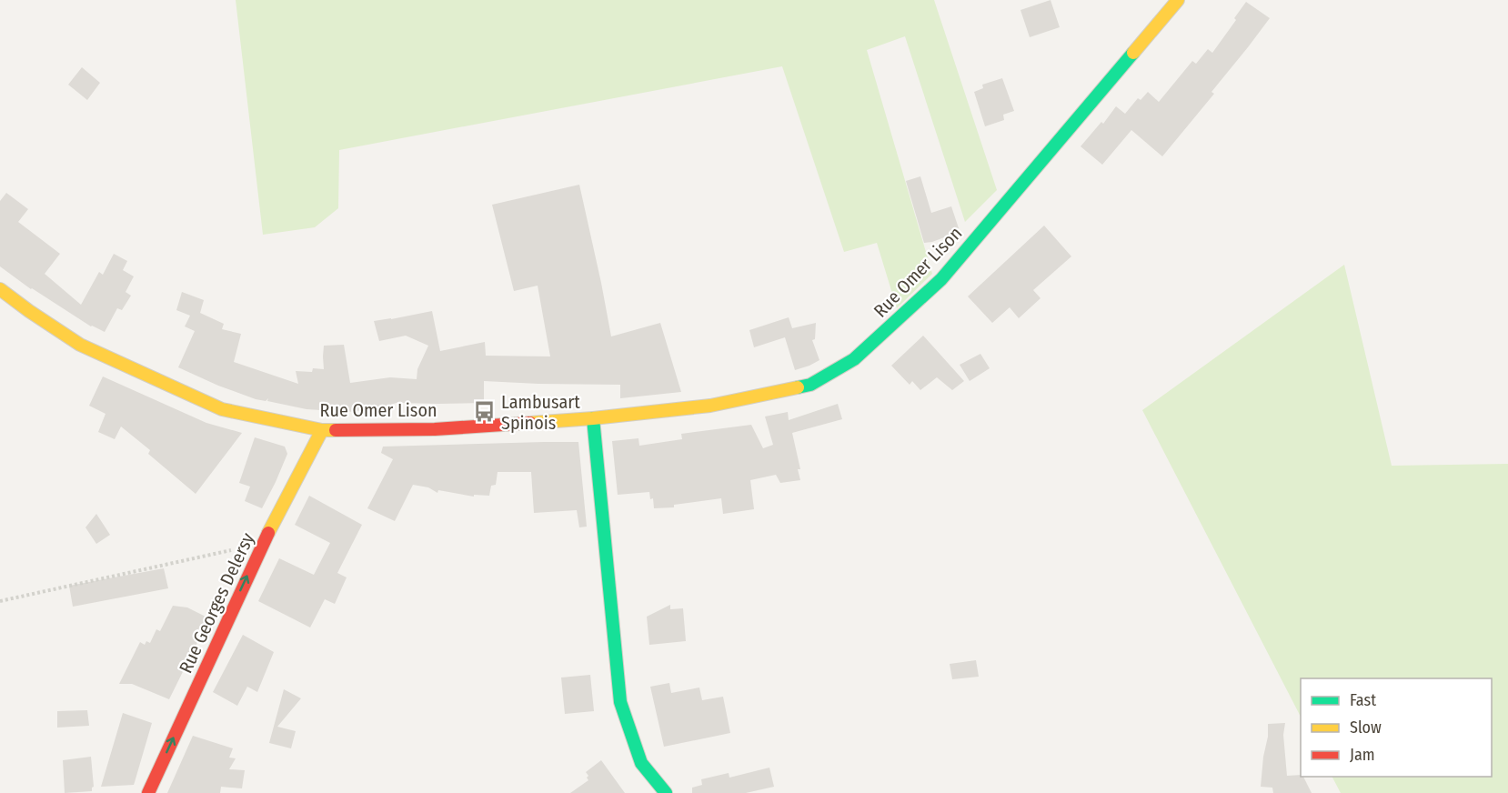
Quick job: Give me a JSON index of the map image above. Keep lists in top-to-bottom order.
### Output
{
  "streets": {
    "street": ["Rue Omer Lison", "Rue Georges Delersy"]
  },
  "crossings": [
    ["Rue Omer Lison", "Rue Georges Delersy"]
  ],
  "one_way": ["Rue Georges Delersy"],
  "places": {
    "bus stop": ["Lambusart Spinois"]
  },
  "legend": ["Fast", "Slow", "Jam"]
}
